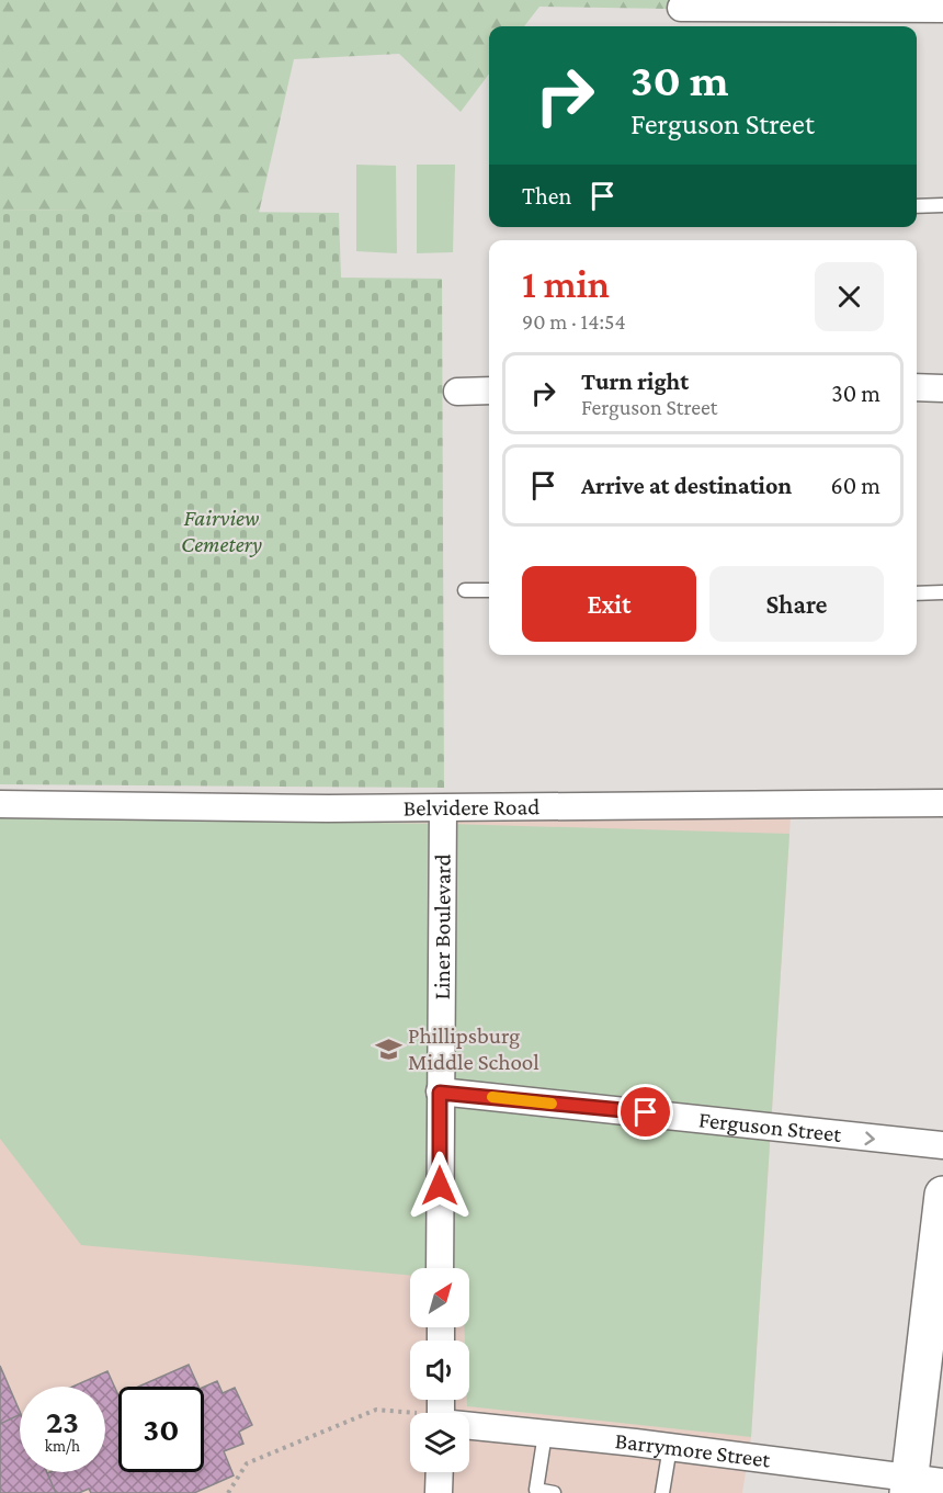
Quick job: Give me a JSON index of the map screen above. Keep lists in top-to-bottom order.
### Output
{
  "streets": {
    "street": [
      "Belvidere Road",
      "Liner Boulevard",
      "Ferguson Street",
      "Barrymore Street"
    ]
  },
  "crossings": [
    ["Belvidere Road", "Liner Boulevard"],
    ["Liner Boulevard", "Ferguson Street"]
  ],
  "one_way": ["Ferguson Street"],
  "parks": ["Fairview Cemetery"],
  "places": {
    "school or university": ["Phillipsburg Middle School"]
  },
  "north": "top right",
  "page": {
    "turn": ["30 m", "Ferguson Street"],
    "then": "Then",
    "heading": ["1 min", "90 m · 14:54"],
    "list": [
      {
        "name": "Turn right",
        "note": "Ferguson Street",
        "value": "30 m"
      },
      {
        "name": "Arrive at destination",
        "value": "60 m"
      }
    ],
    "buttons": ["Exit", "Share"],
    "speed": "23 km/h",
    "limit": "30"
  }
}
